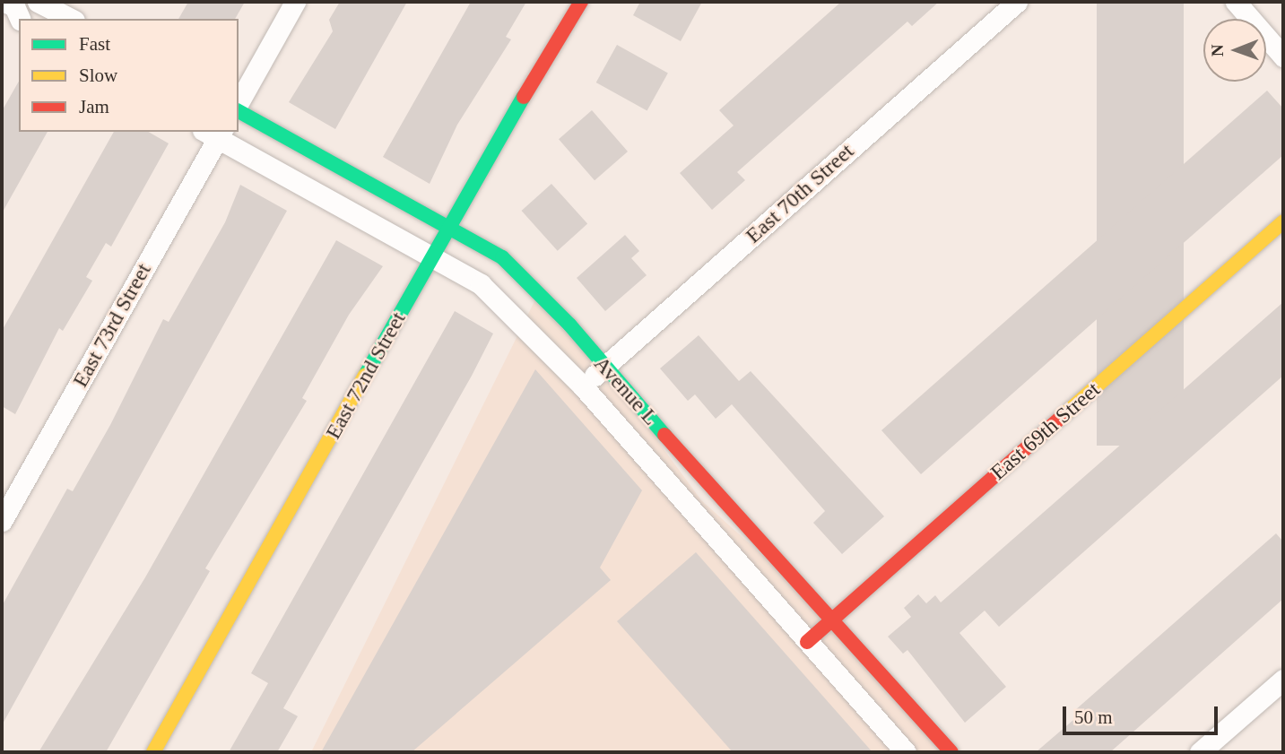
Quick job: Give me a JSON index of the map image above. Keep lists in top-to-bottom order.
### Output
{
  "streets": {
    "street": [
      "East 70th Street",
      "East 73rd Street",
      "East 72nd Street",
      "Avenue L",
      "East 69th Street"
    ]
  },
  "crossings": [
    ["East 70th Street", "Avenue L"],
    ["East 73rd Street", "Avenue L"],
    ["East 72nd Street", "Avenue L"],
    ["Avenue L", "East 69th Street"]
  ],
  "legend": ["Fast", "Slow", "Jam"],
  "scale_bar": "50 m",
  "north": "left"
}
